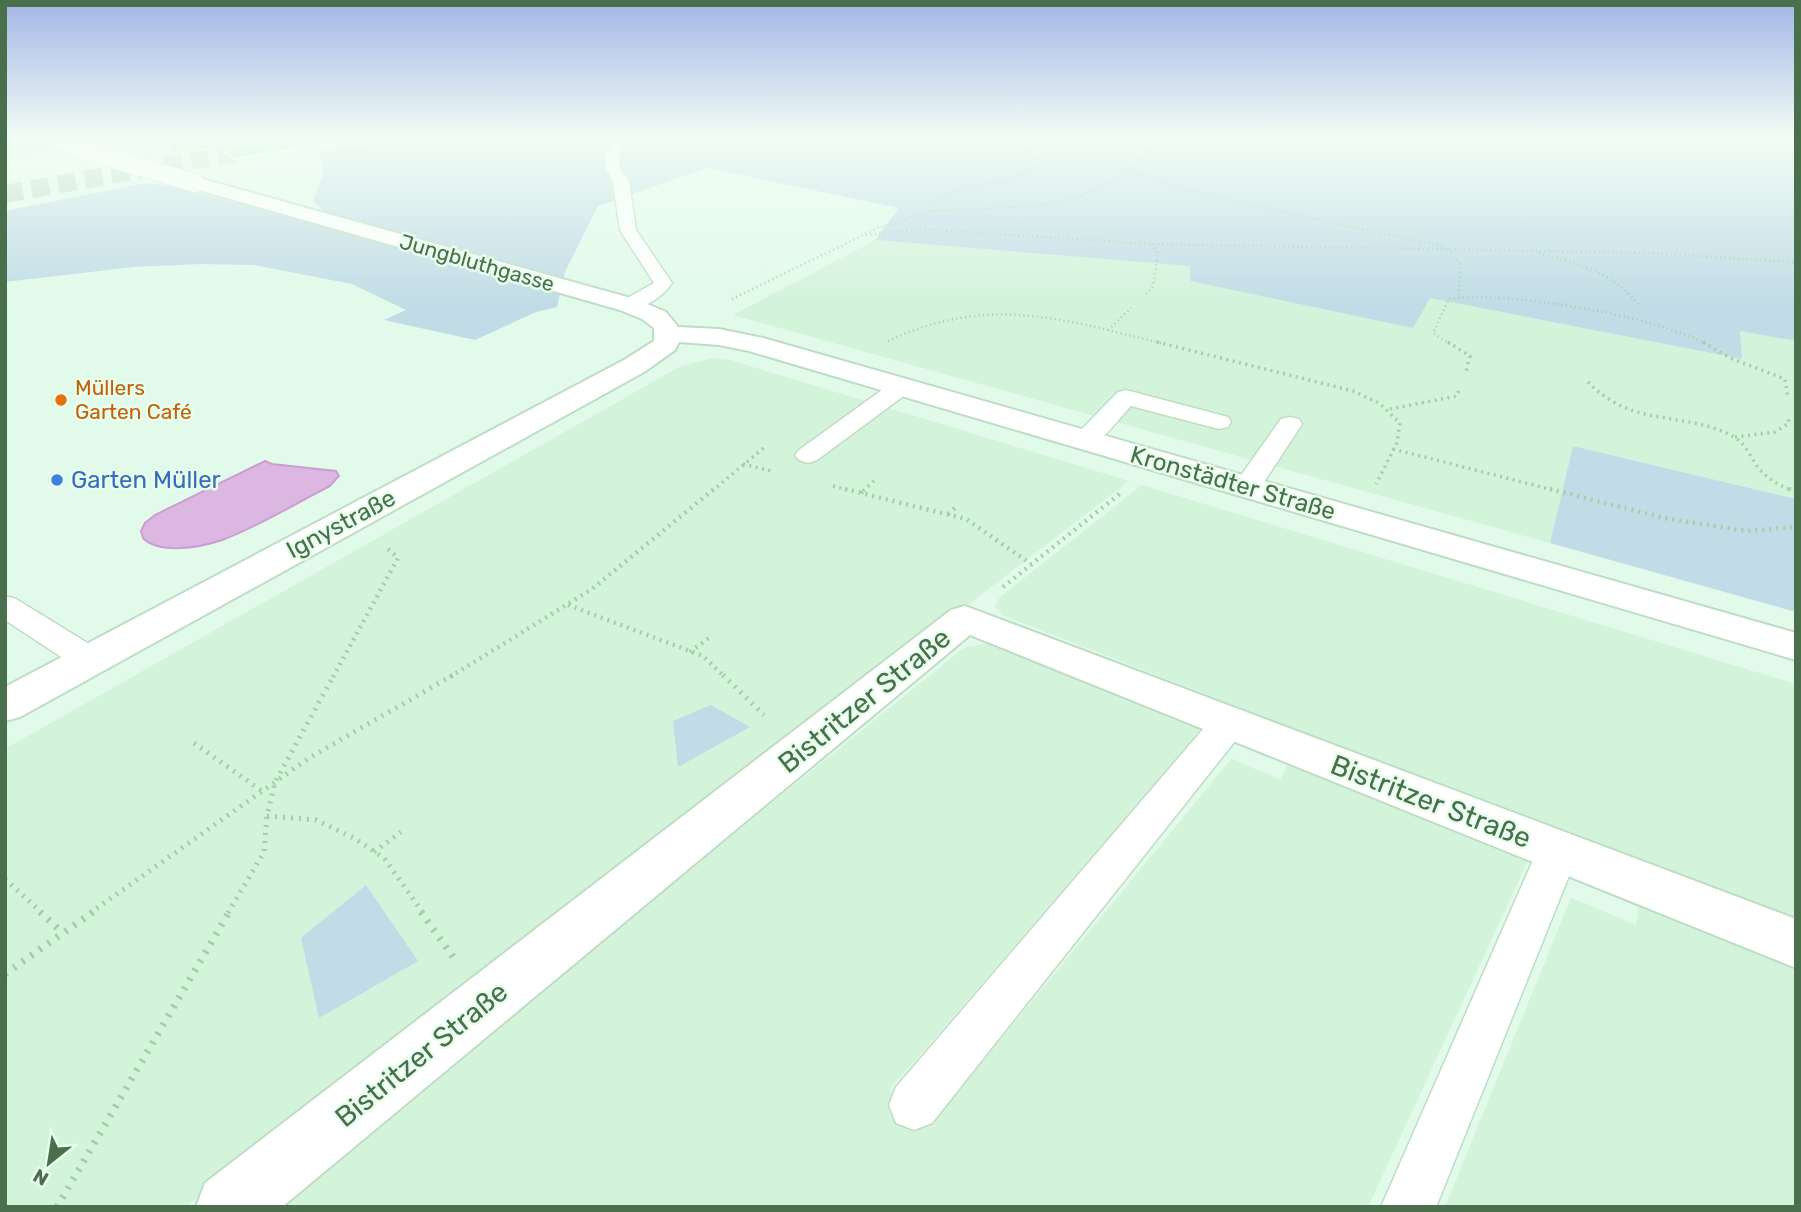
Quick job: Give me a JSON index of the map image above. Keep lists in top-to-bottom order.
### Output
{
  "streets": {
    "street": [
      "Jungbluthgasse",
      "Kronstädter Straße",
      "Ignystraße",
      "Bistritzer Straße"
    ]
  },
  "crossings": [
    ["Jungbluthgasse", "Kronstädter Straße"],
    ["Jungbluthgasse", "Ignystraße"],
    ["Kronstädter Straße", "Ignystraße"]
  ],
  "places": ["Müllers Garten Café", "Garten Müller"],
  "north": "bottom left"
}
